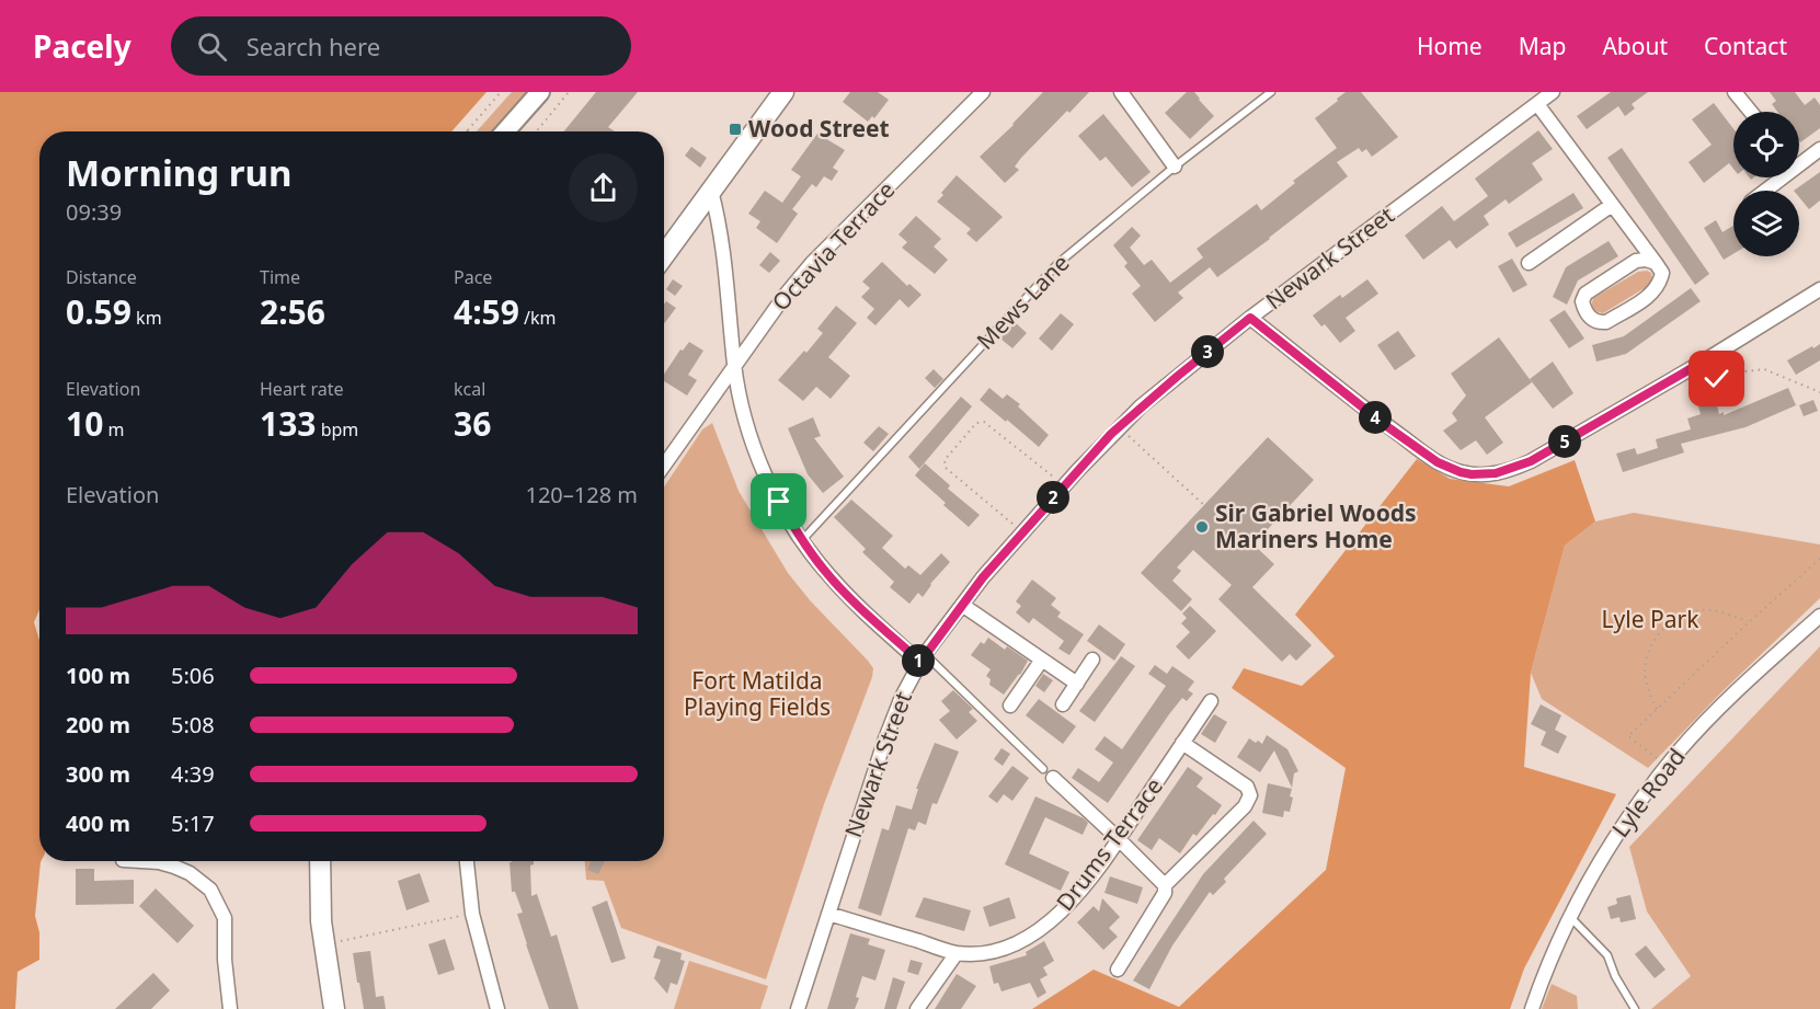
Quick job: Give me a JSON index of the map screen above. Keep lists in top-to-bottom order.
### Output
{
  "streets": {
    "street": [
      "Octavia Terrace",
      "Newark Street",
      "Lyle Road",
      "Drums Terrace"
    ],
    "lane": ["Mews Lane"]
  },
  "crossings": [
    ["Newark Street", "Drums Terrace"]
  ],
  "parks": ["Lyle Park", "Fort Matilda Playing Fields"],
  "places": {
    "transit": ["Wood Street"],
    "other": ["Sir Gabriel Woods Mariners Home"]
  },
  "page": {
    "header": "Pacely",
    "search": "Search here",
    "nav": [
      "Home",
      "Map",
      "About",
      "Contact"
    ],
    "heading": ["Morning run", "09:39"],
    "stats": [
      ["Distance", "0.59 km"],
      ["Time", "2:56"],
      ["Pace", "4:59 /km"],
      ["Elevation", "10 m"],
      ["Heart rate", "133 bpm"],
      ["kcal", "36"]
    ],
    "pins": [
      "3",
      "4",
      "5",
      "2",
      "1"
    ],
    "chart": ["Elevation", "120–128 m"],
    "list": [
      {
        "name": "100 m",
        "note": "5:06"
      },
      {
        "name": "200 m",
        "note": "5:08"
      },
      {
        "name": "300 m",
        "note": "4:39"
      },
      {
        "name": "400 m",
        "note": "5:17"
      }
    ]
  }
}
